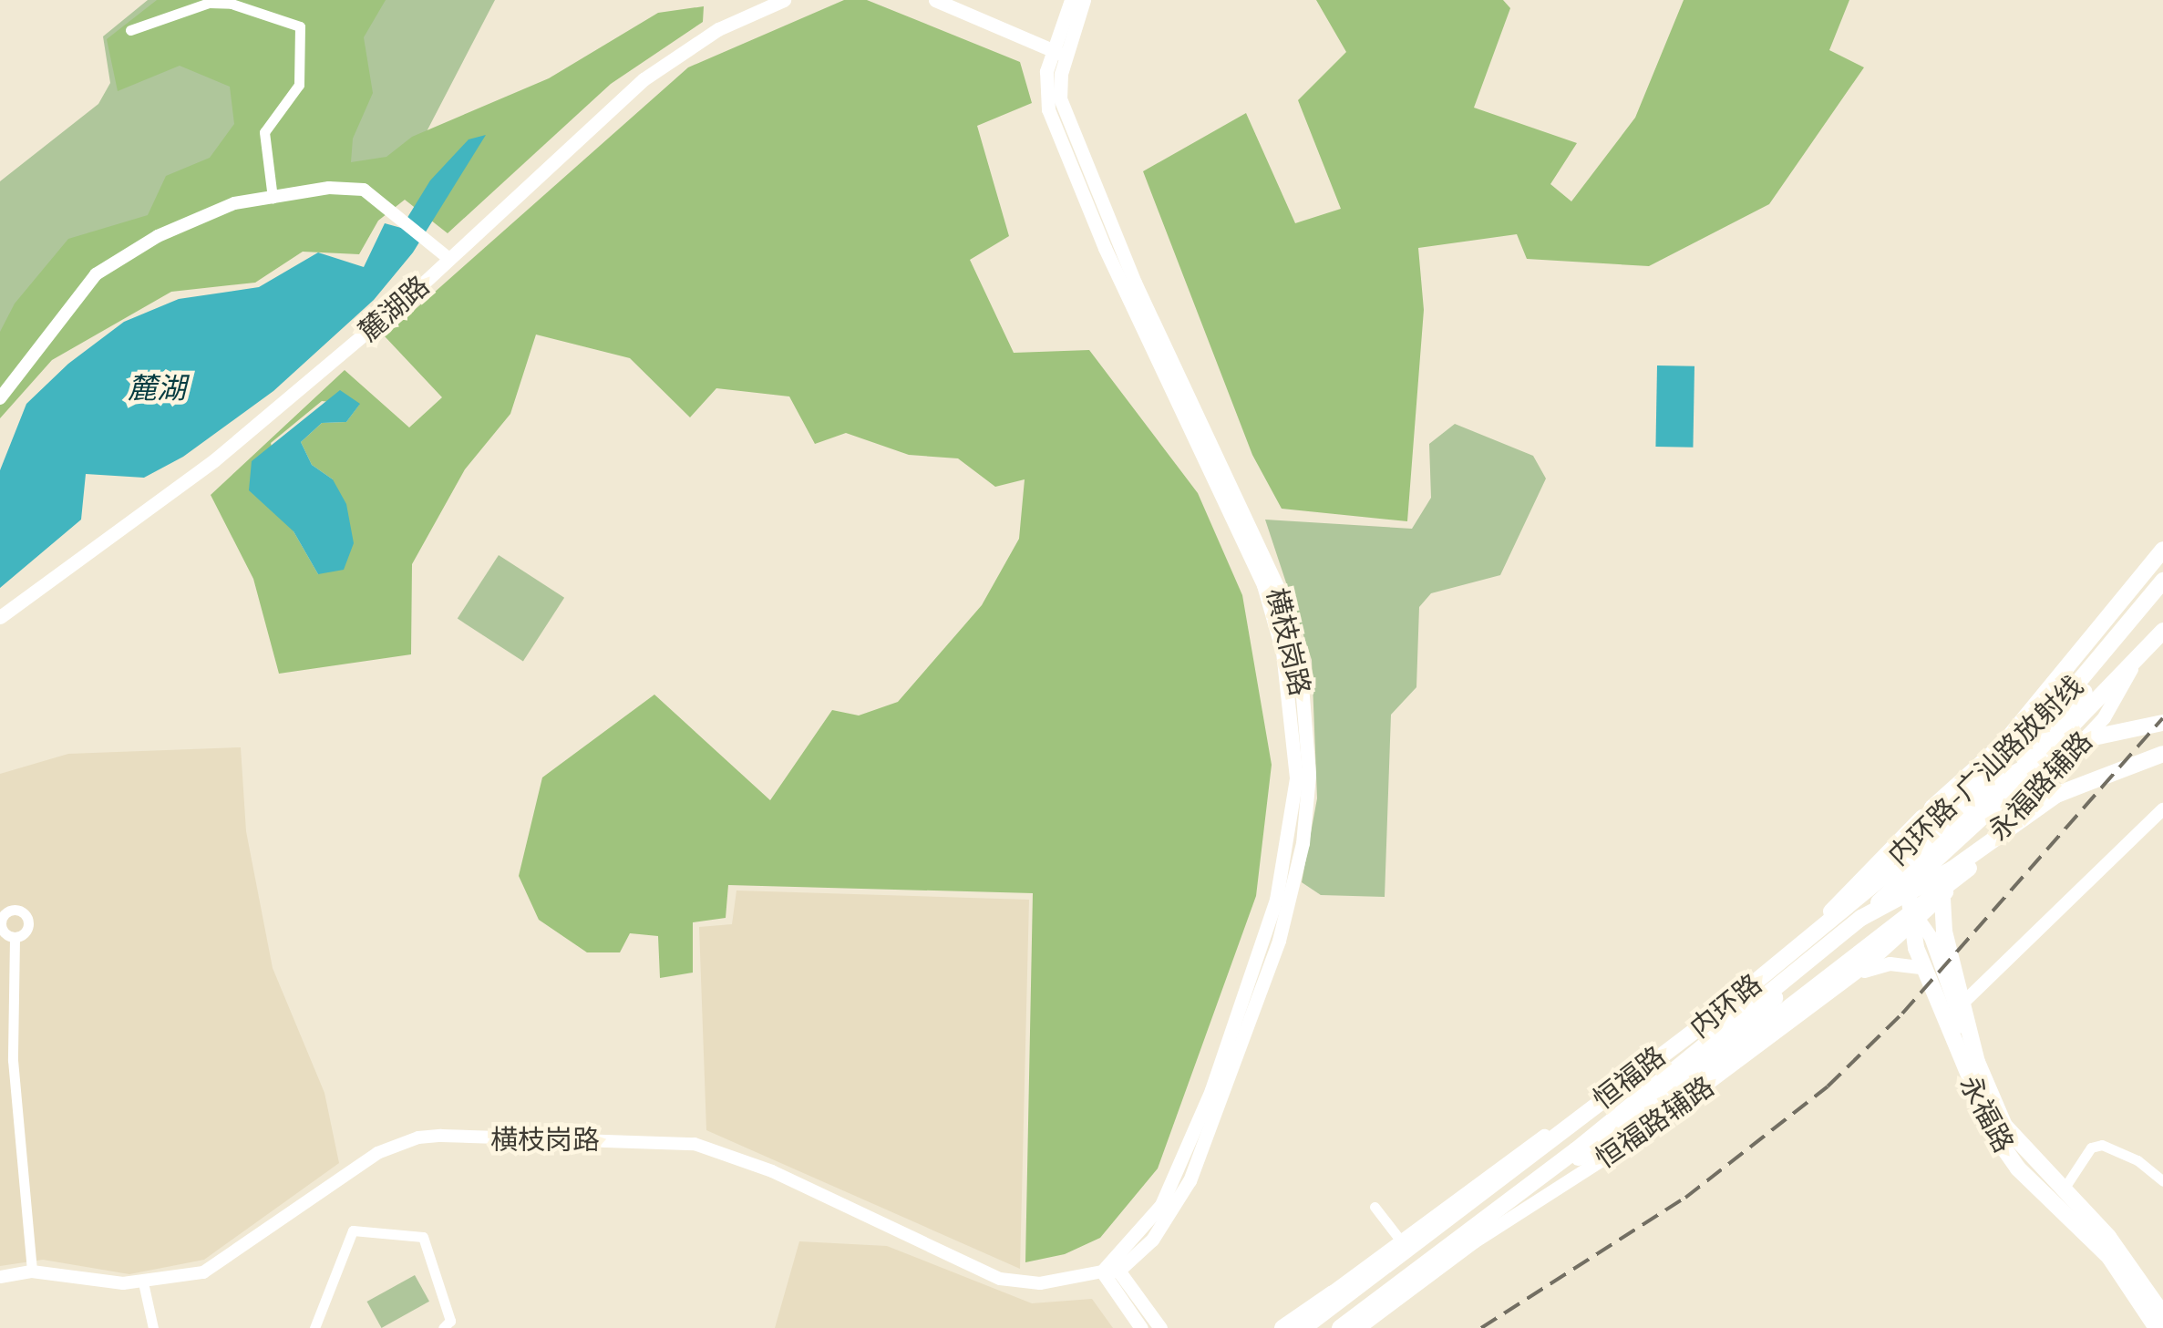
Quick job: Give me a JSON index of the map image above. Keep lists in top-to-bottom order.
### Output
{
  "streets": {
    "main road": [
      "麓湖路",
      "横枝岗路",
      "内环路-广汕路放射线",
      "永福路辅路",
      "内环路",
      "恒福路",
      "永福路",
      "恒福路辅路"
    ]
  },
  "crossings": [
    ["内环路-广汕路放射线", "内环路"],
    ["内环路-广汕路放射线", "恒福路"],
    ["永福路辅路", "恒福路辅路"],
    ["内环路", "恒福路"],
    ["恒福路", "永福路"],
    ["恒福路", "恒福路辅路"],
    ["永福路", "恒福路辅路"]
  ],
  "water": ["麓湖"]
}
